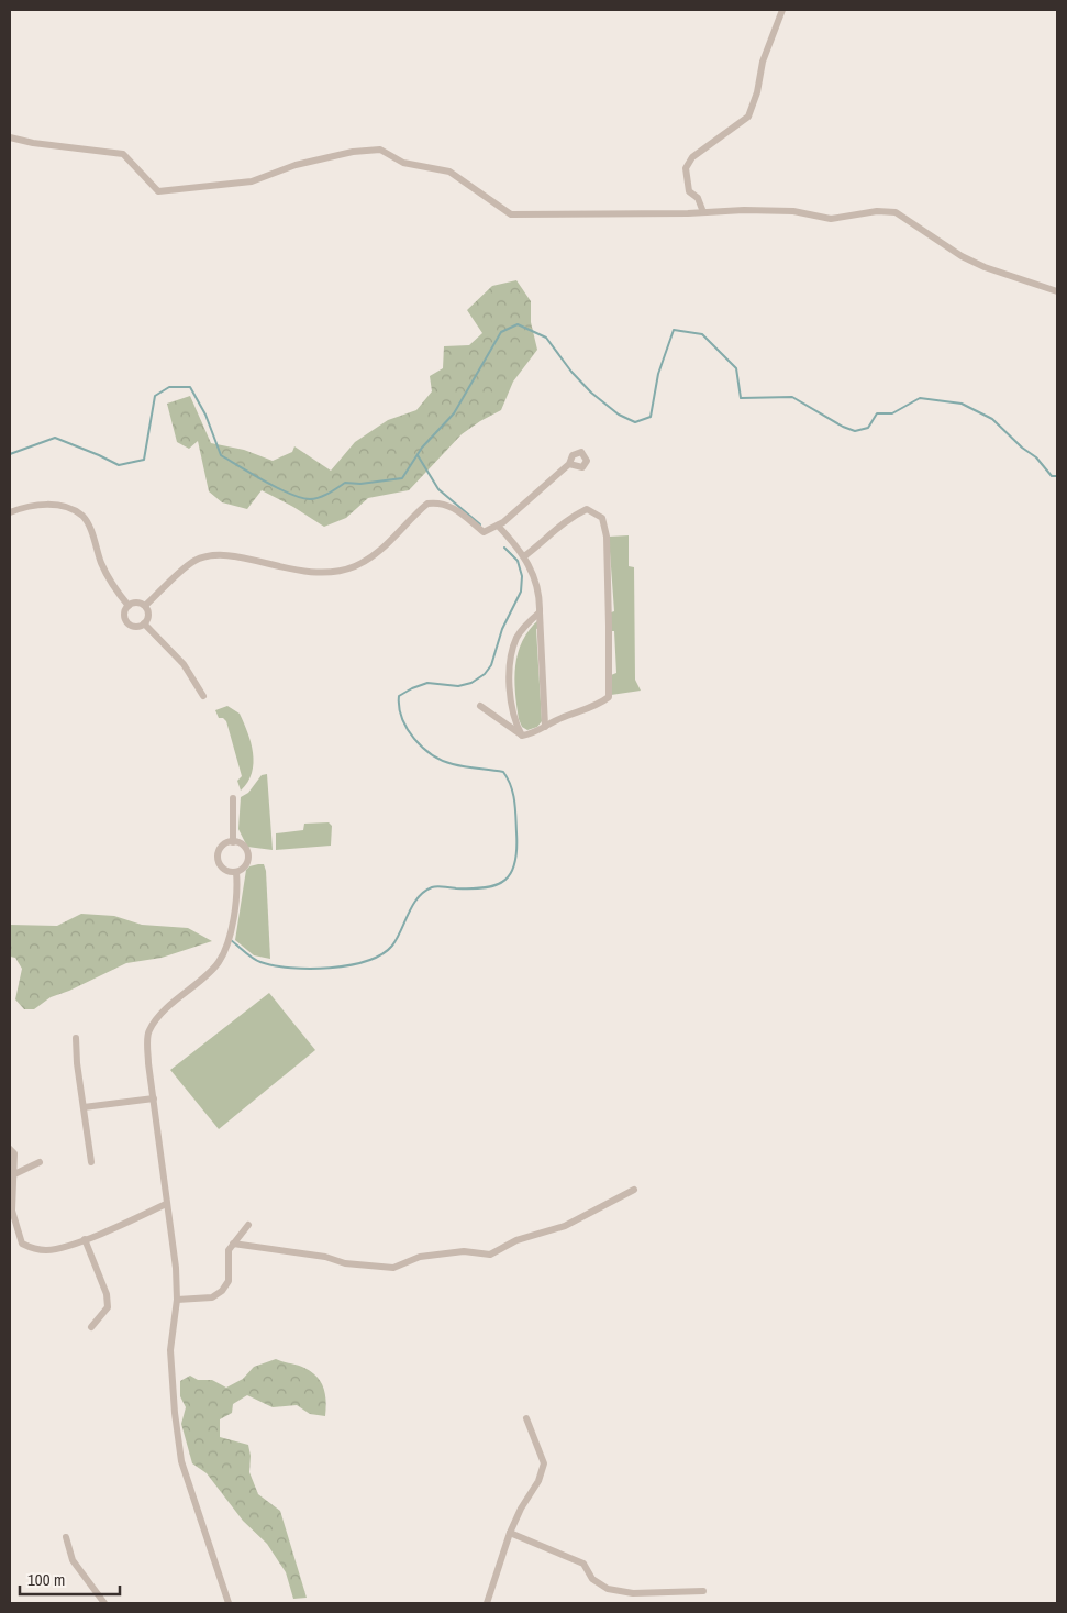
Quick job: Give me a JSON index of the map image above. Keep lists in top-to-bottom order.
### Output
{
  "scale_bar": "100 m"
}
